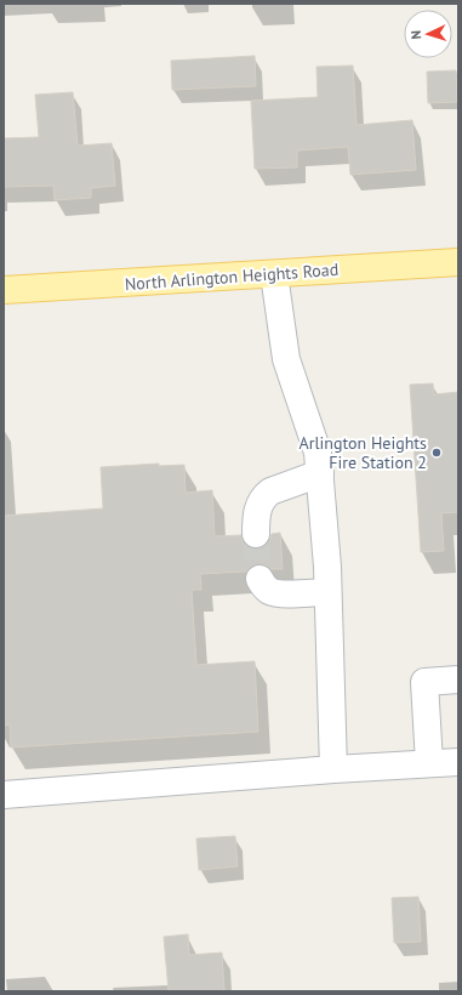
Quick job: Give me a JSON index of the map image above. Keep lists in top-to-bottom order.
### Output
{
  "streets": {
    "main road": ["North Arlington Heights Road"]
  },
  "places": ["Arlington Heights Fire Station 2"],
  "north": "left"
}
